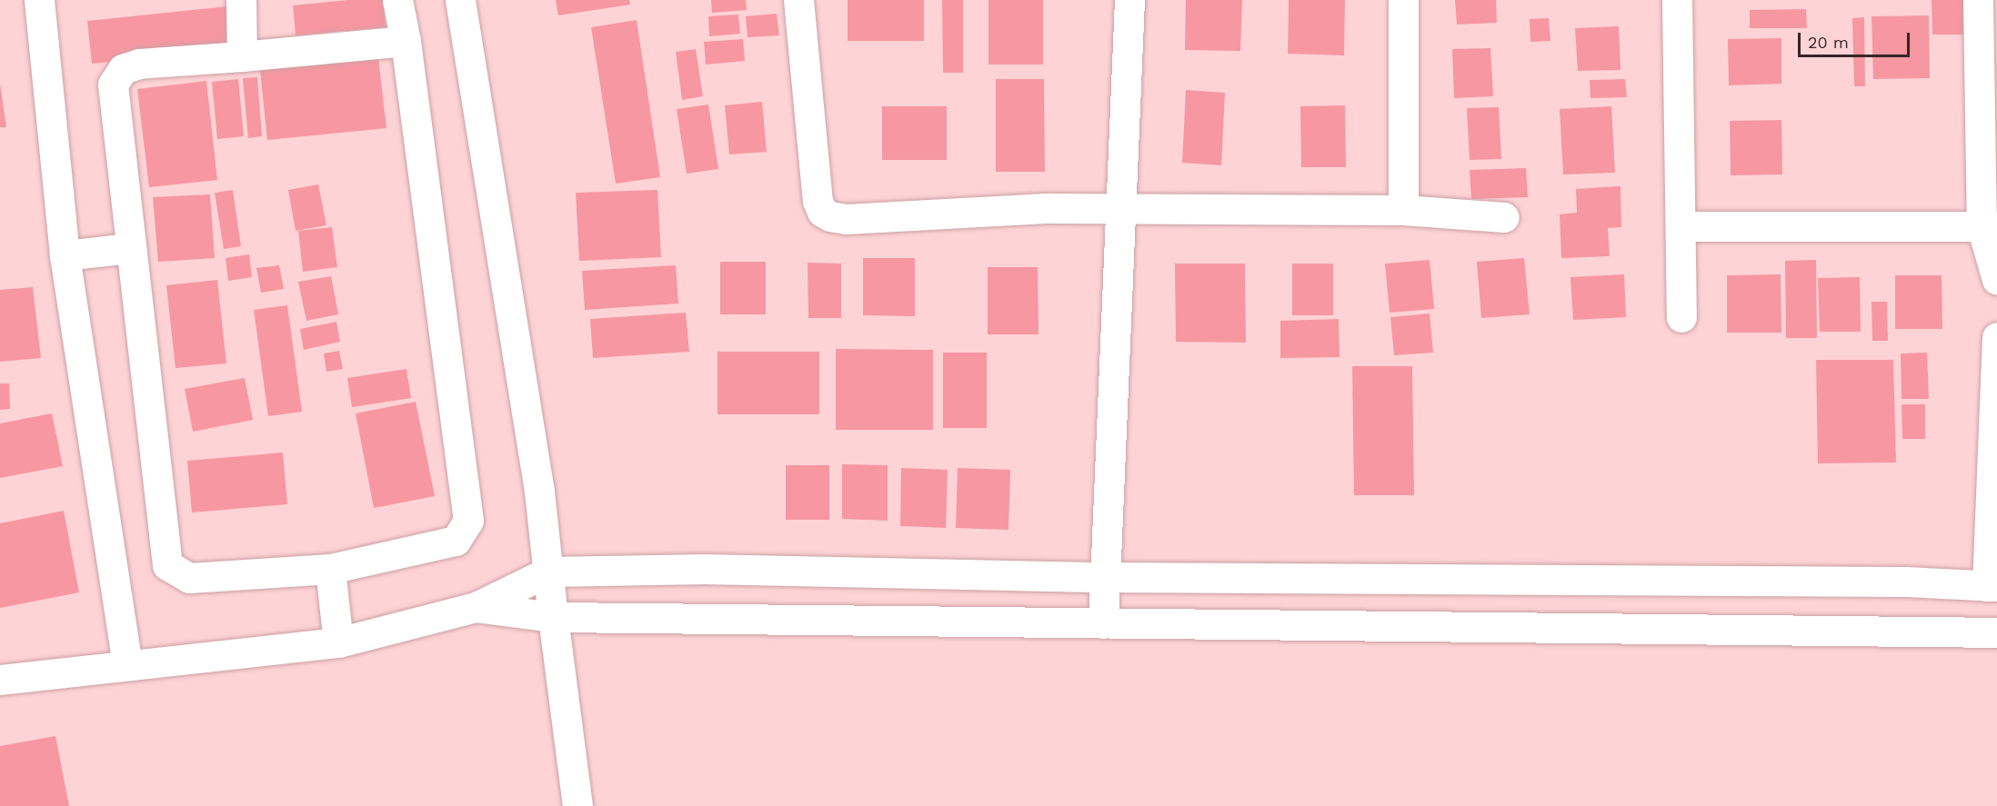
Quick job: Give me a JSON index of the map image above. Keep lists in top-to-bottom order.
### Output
{
  "scale_bar": "20 m"
}
